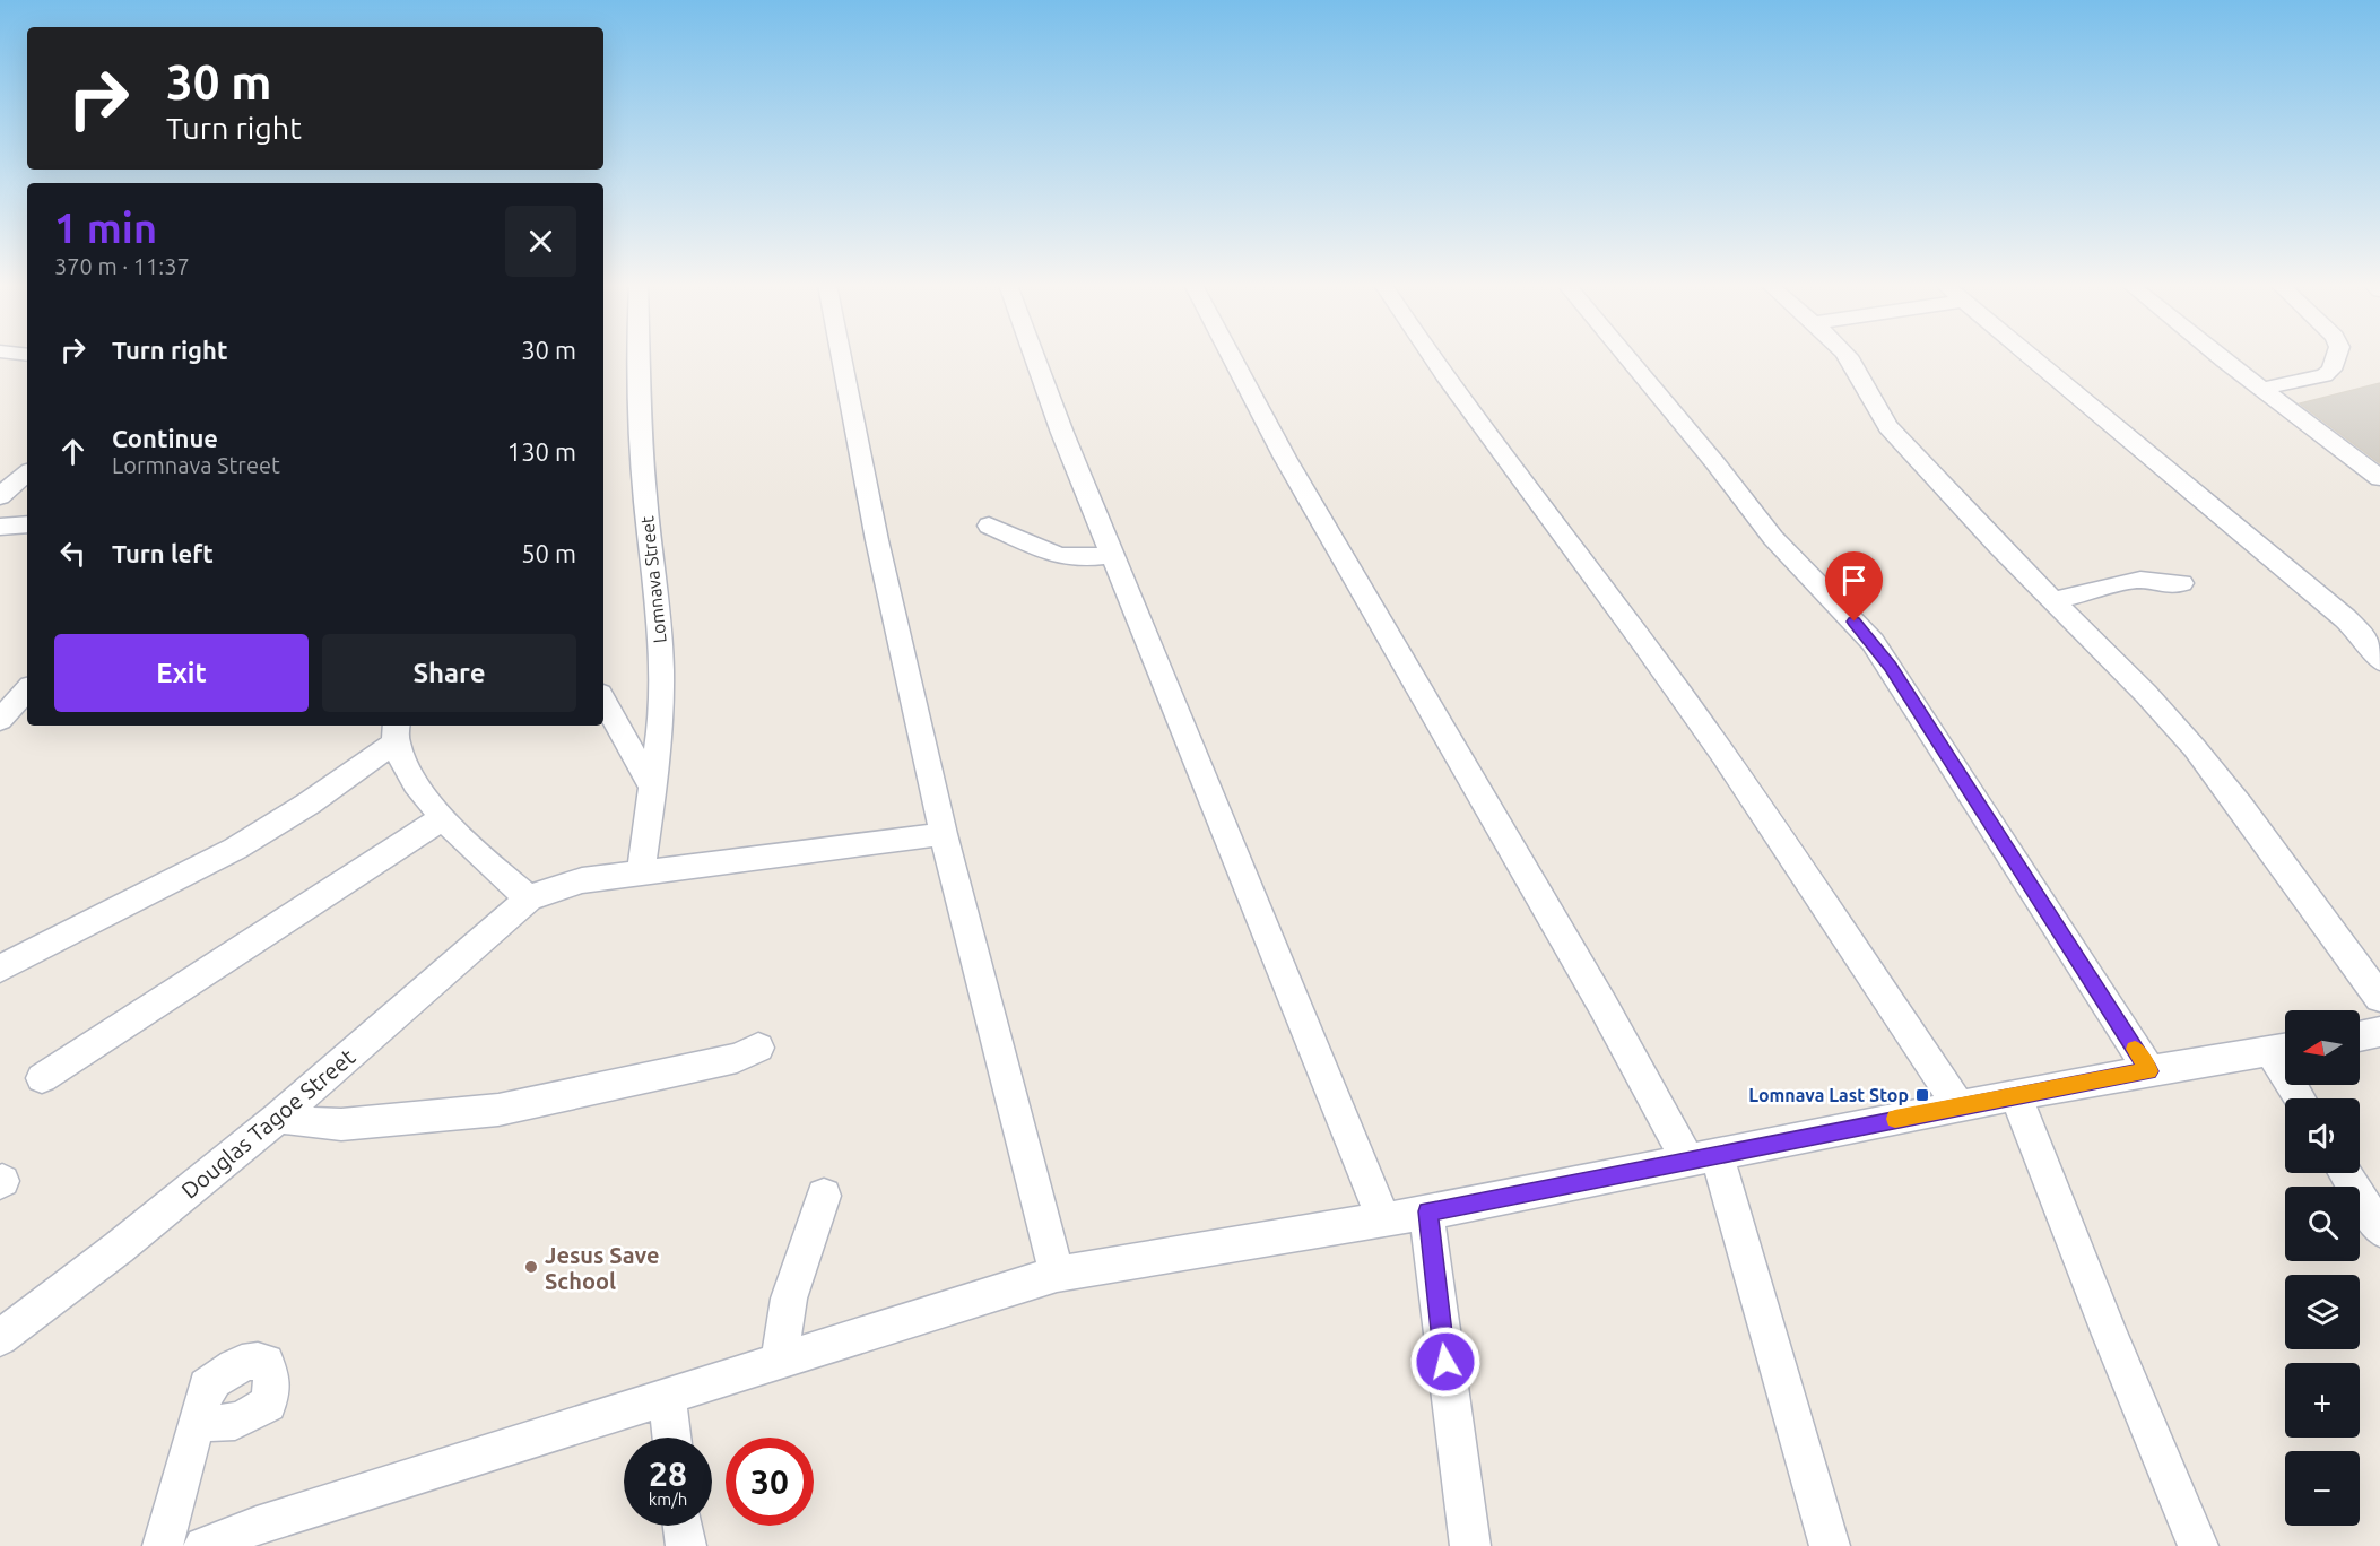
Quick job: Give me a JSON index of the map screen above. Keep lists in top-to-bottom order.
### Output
{
  "streets": {
    "street": ["Lomnava Street", "Douglas Tagoe Street"]
  },
  "places": {
    "transit": ["Lomnava Last Stop"],
    "other": ["Jesus Save School"]
  },
  "north": "left",
  "page": {
    "turn": ["30 m", "Turn right"],
    "heading": ["1 min", "370 m · 11:37"],
    "list": [
      {
        "name": "Turn right",
        "value": "30 m"
      },
      {
        "name": "Continue",
        "note": "Lormnava Street",
        "value": "130 m"
      },
      {
        "name": "Turn left",
        "value": "50 m"
      }
    ],
    "buttons": ["Exit", "Share"],
    "map_buttons": ["+", "−"],
    "speed": "28 km/h",
    "limit": "30"
  }
}
